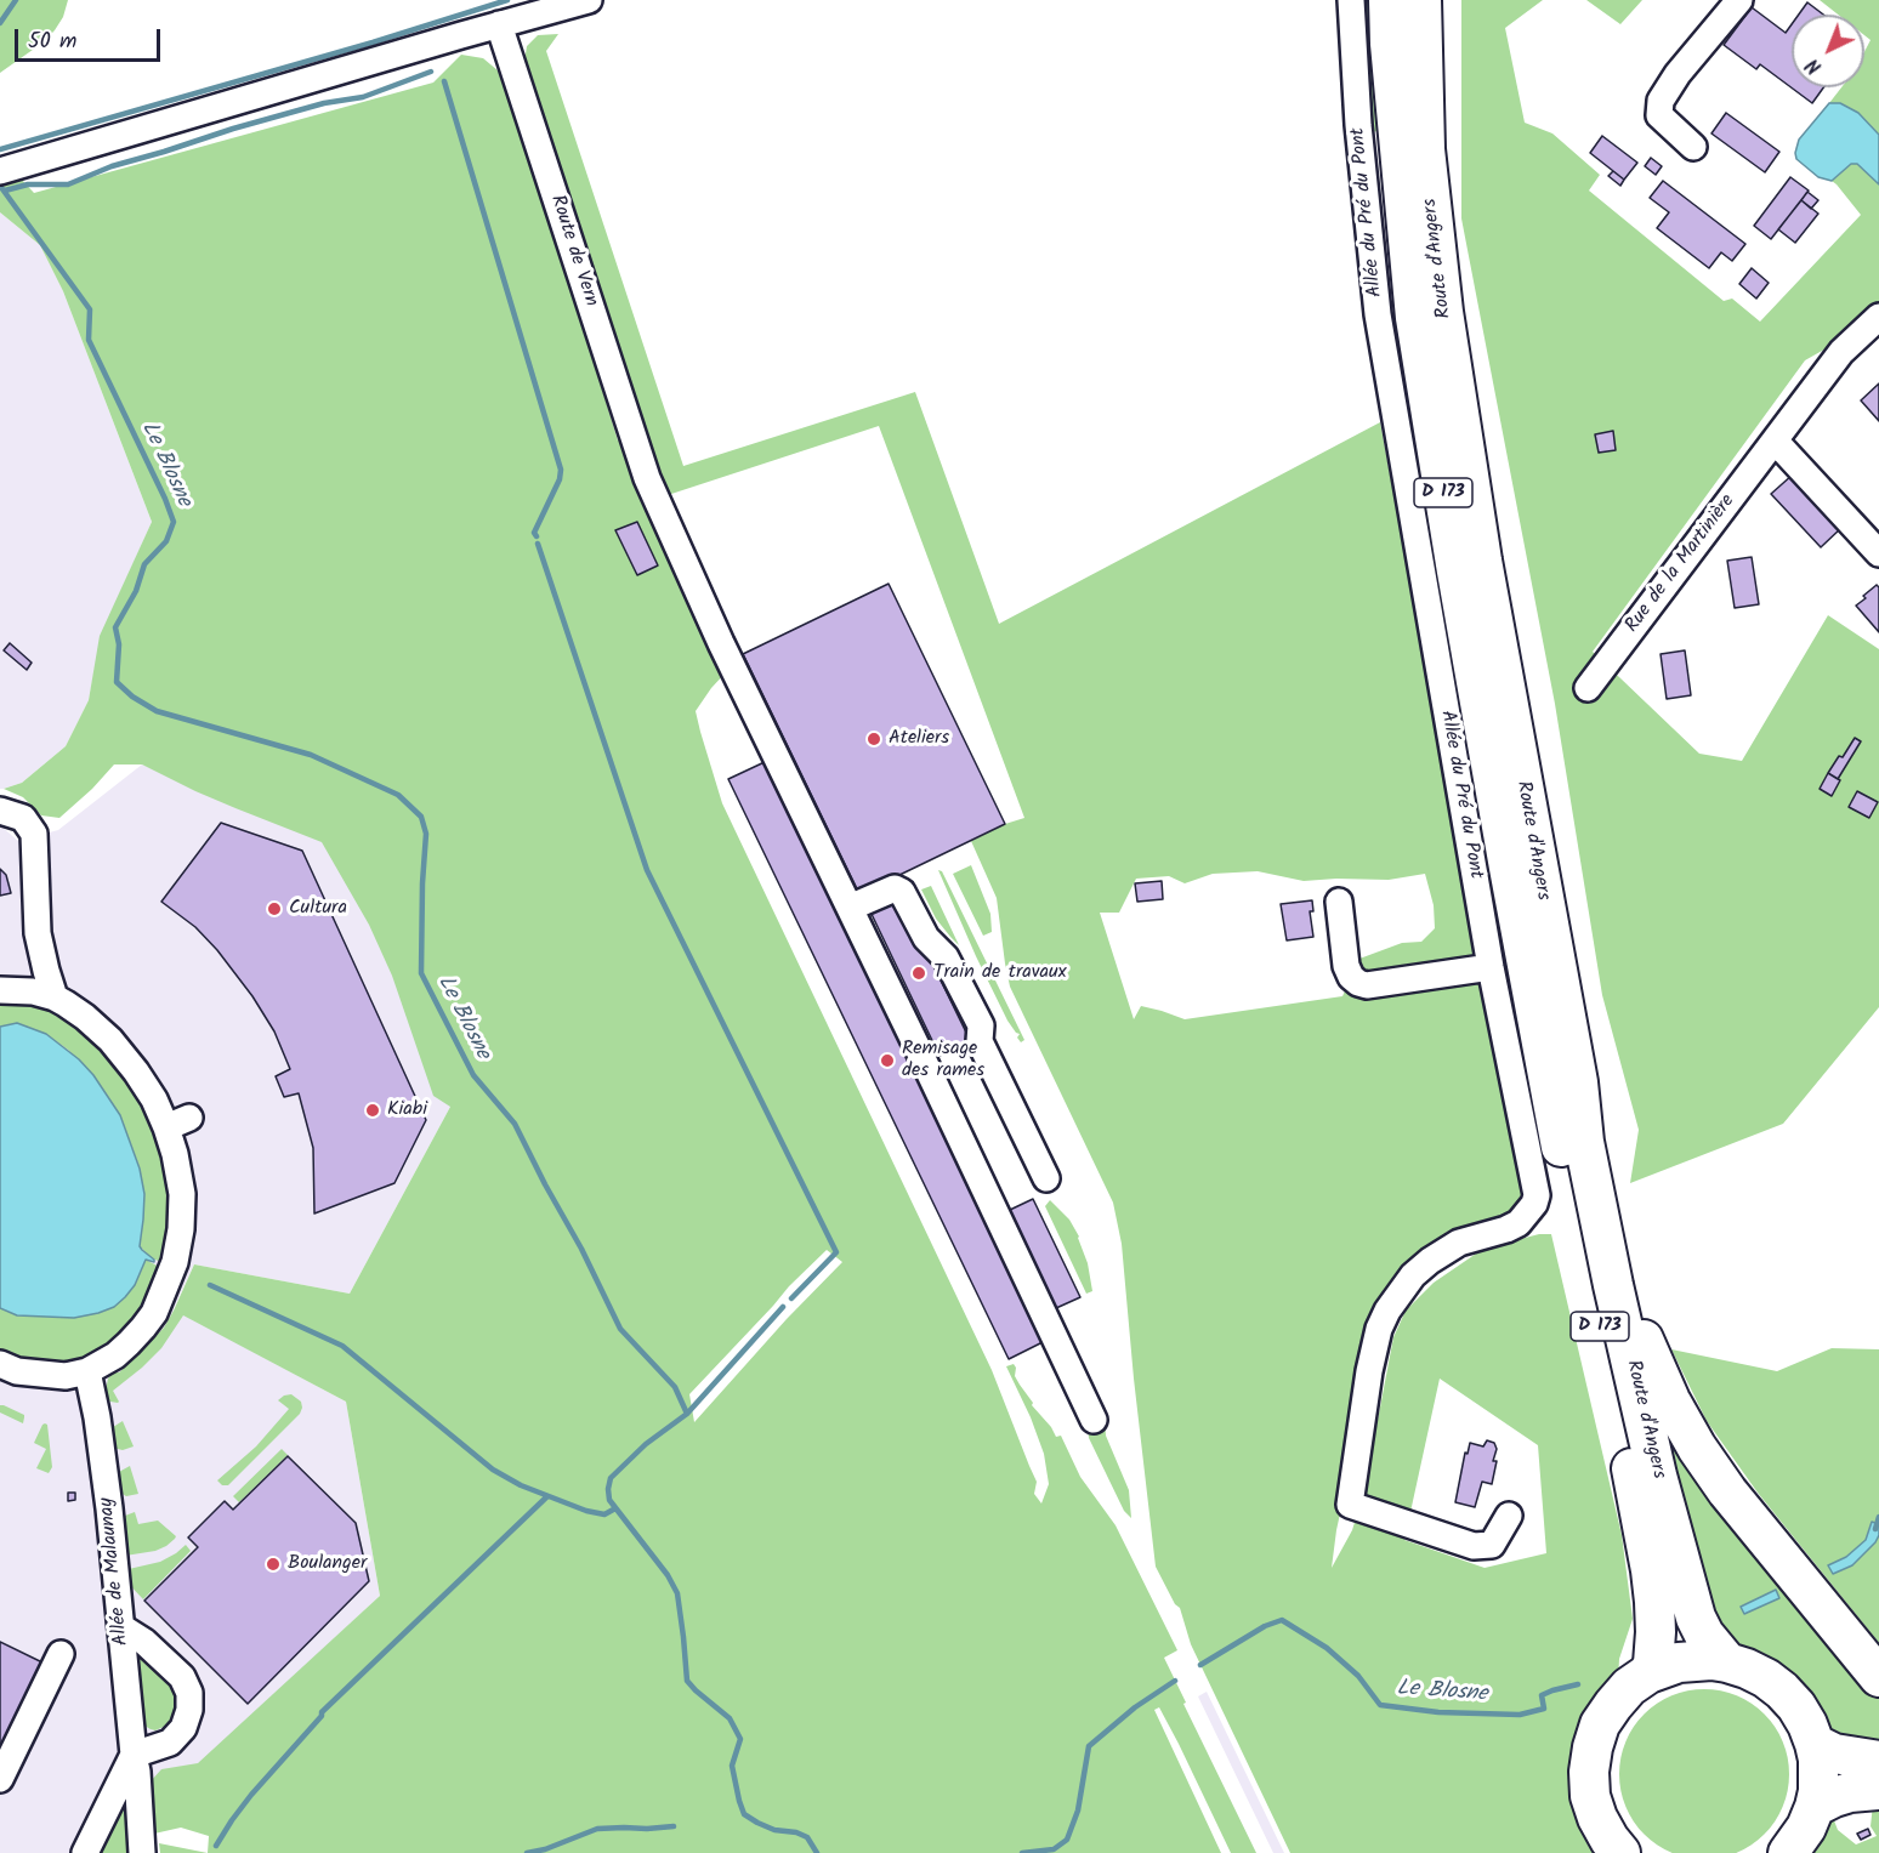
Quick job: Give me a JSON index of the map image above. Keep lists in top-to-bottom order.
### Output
{
  "streets": {
    "highway": ["Route d'Angers", "D 173"],
    "street": [
      "Allée du Pré du Pont",
      "Route de Vern",
      "Rue de la Martinière",
      "Allée de Malaunay"
    ]
  },
  "water": ["Le Blosne"],
  "places": [
    "Ateliers",
    "Cultura",
    "Train de travaux",
    "Remisage des rames",
    "Kiabi",
    "Boulanger"
  ],
  "scale_bar": "50 m",
  "north": "bottom left"
}
